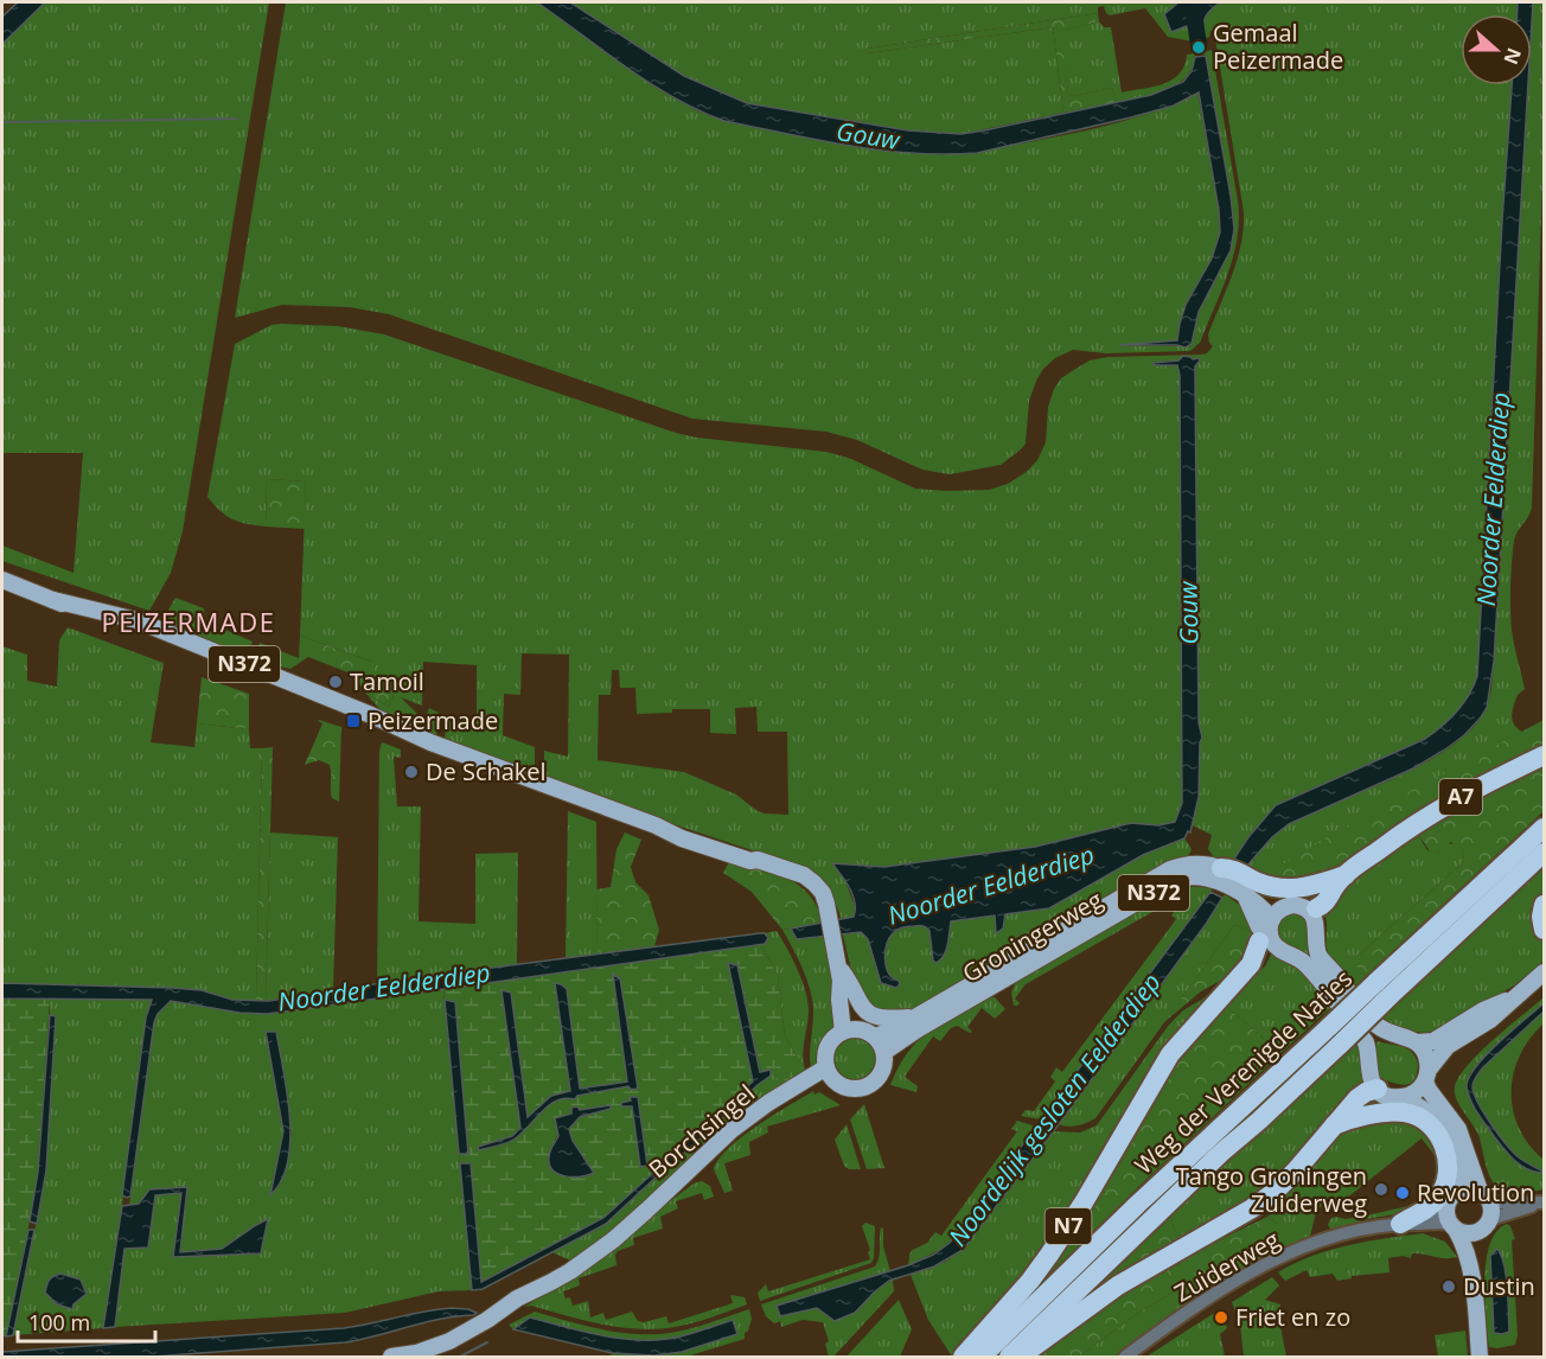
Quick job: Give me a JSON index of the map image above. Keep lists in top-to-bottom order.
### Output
{
  "streets": {
    "highway": ["A7", "Weg der Verenigde Naties", "N7"],
    "main road": ["N372", "Groningerweg", "Borchsingel"],
    "street": ["Zuiderweg"]
  },
  "crossings": [
    ["N372", "A7"],
    ["N372", "Groningerweg"],
    ["N372", "Borchsingel"],
    ["N372", "N7"],
    ["A7", "Groningerweg"],
    ["Groningerweg", "Borchsingel"],
    ["Groningerweg", "N7"]
  ],
  "districts": ["PEIZERMADE"],
  "water": ["Gouw", "Noorder Eelderdiep", "Noordelijk gesloten Eelderdiep"],
  "places": {
    "other": [
      "Gemaal Peizermade",
      "Tamoil",
      "De Schakel",
      "Tango Groningen Zuiderweg",
      "Revolution",
      "Dustin",
      "Friet en zo"
    ],
    "transit": ["Peizermade"]
  },
  "scale_bar": "100 m",
  "north": "right"
}
